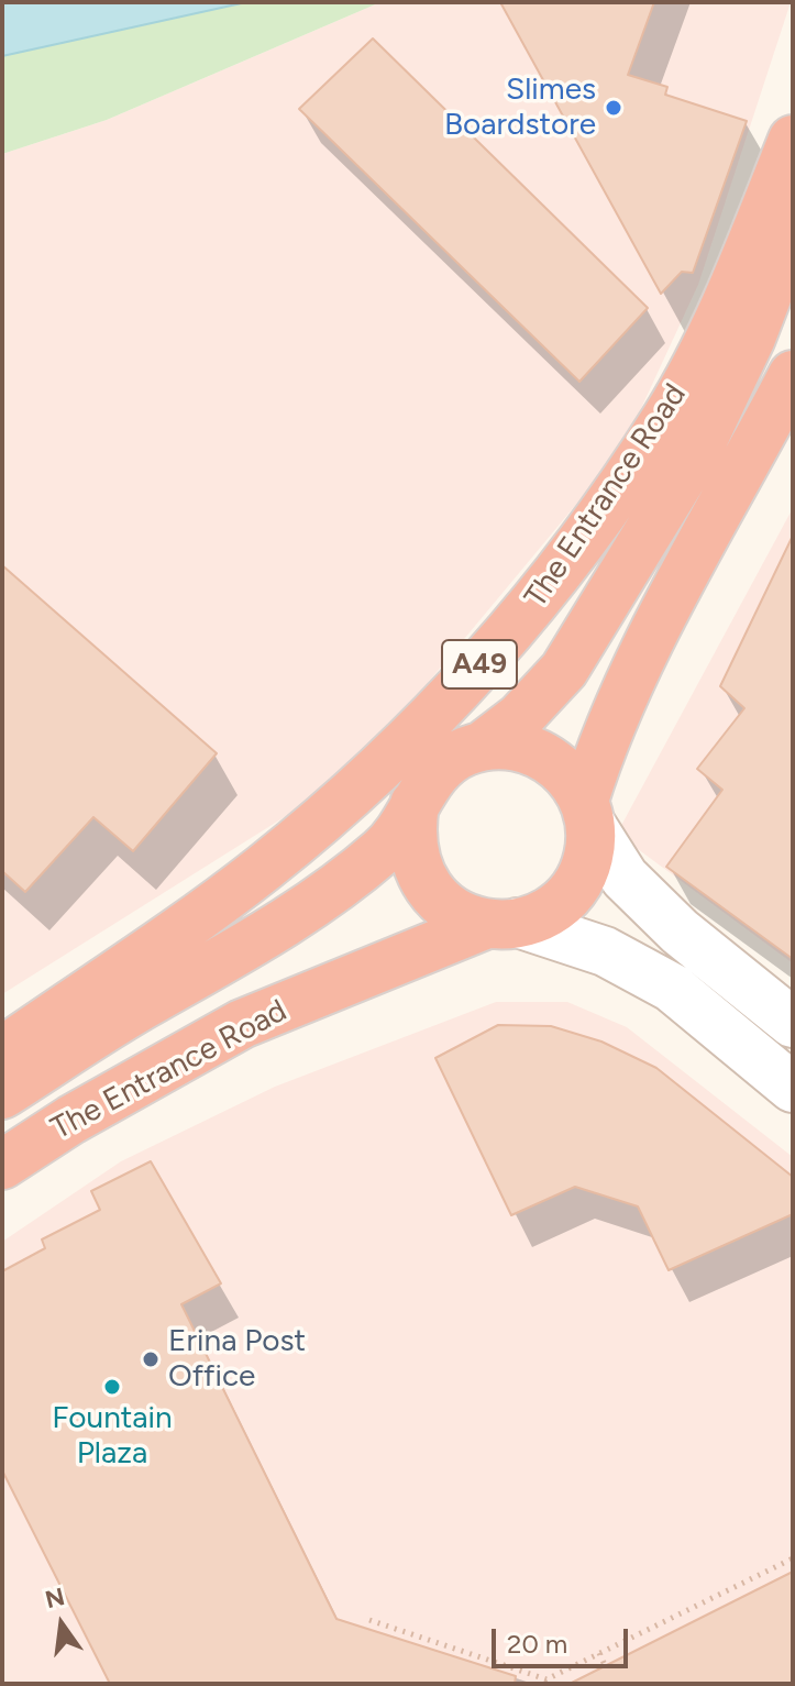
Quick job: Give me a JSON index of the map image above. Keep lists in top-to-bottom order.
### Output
{
  "streets": {
    "highway": ["The Entrance Road", "A49"]
  },
  "crossings": [
    ["The Entrance Road", "A49"]
  ],
  "places": ["Slimes Boardstore", "Erina Post Office", "Fountain Plaza"],
  "scale_bar": "20 m",
  "north": "top"
}
